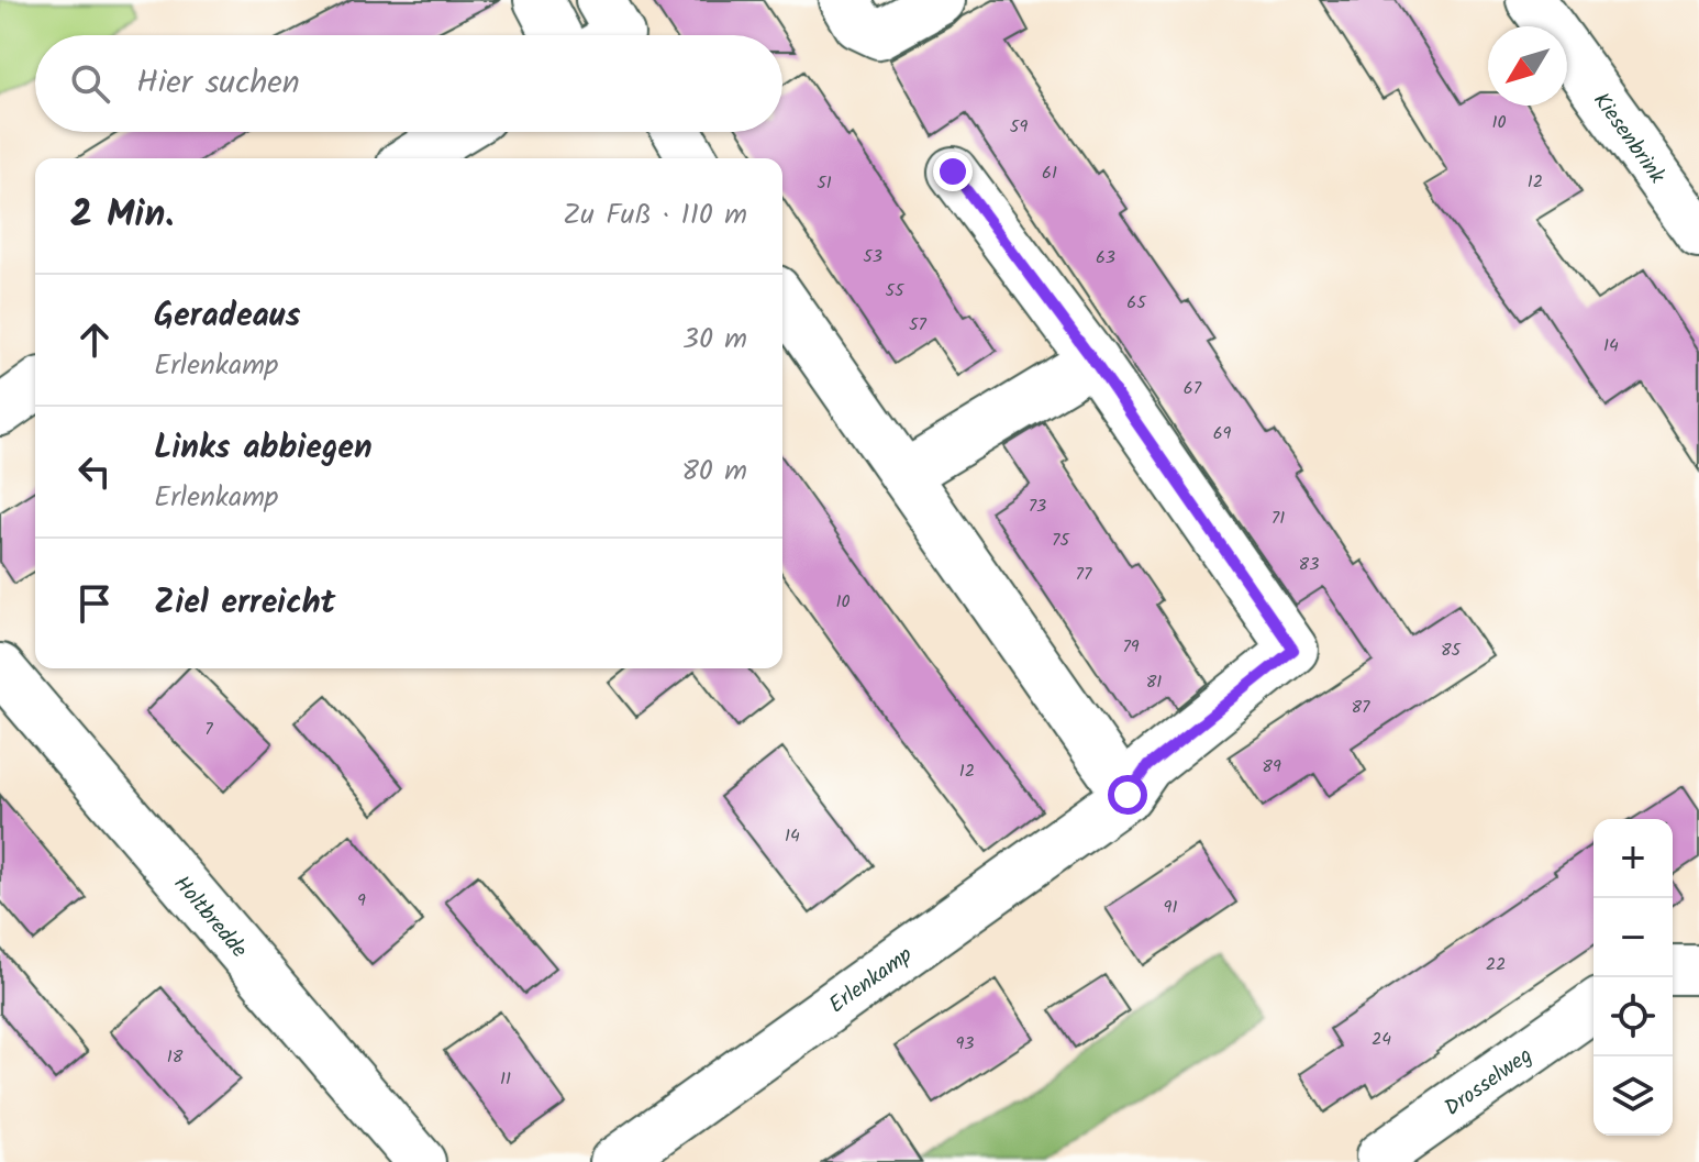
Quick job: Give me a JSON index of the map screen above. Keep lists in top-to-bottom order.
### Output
{
  "streets": {
    "street": [
      "Kiesenbrink",
      "Holtbredde",
      "Erlenkamp",
      "Drosselweg"
    ]
  },
  "house_numbers": [
    "10",
    "59",
    "61",
    "12",
    "51",
    "53",
    "63",
    "55",
    "65",
    "57",
    "14",
    "67",
    "69",
    "73",
    "71",
    "75",
    "83",
    "77",
    "10",
    "79",
    "85",
    "81",
    "87",
    "7",
    "89",
    "12",
    "14",
    "9",
    "91",
    "22",
    "24",
    "93",
    "18",
    "11"
  ],
  "north": "bottom left",
  "page": {
    "search": "Hier suchen",
    "heading": ["2 Min.", "Zu Fuß · 110 m"],
    "list": [
      ["Geradeaus", "Erlenkamp", "30 m"],
      ["Links abbiegen", "Erlenkamp", "80 m"],
      "Ziel erreicht"
    ],
    "map_buttons": ["+", "−"]
  }
}
